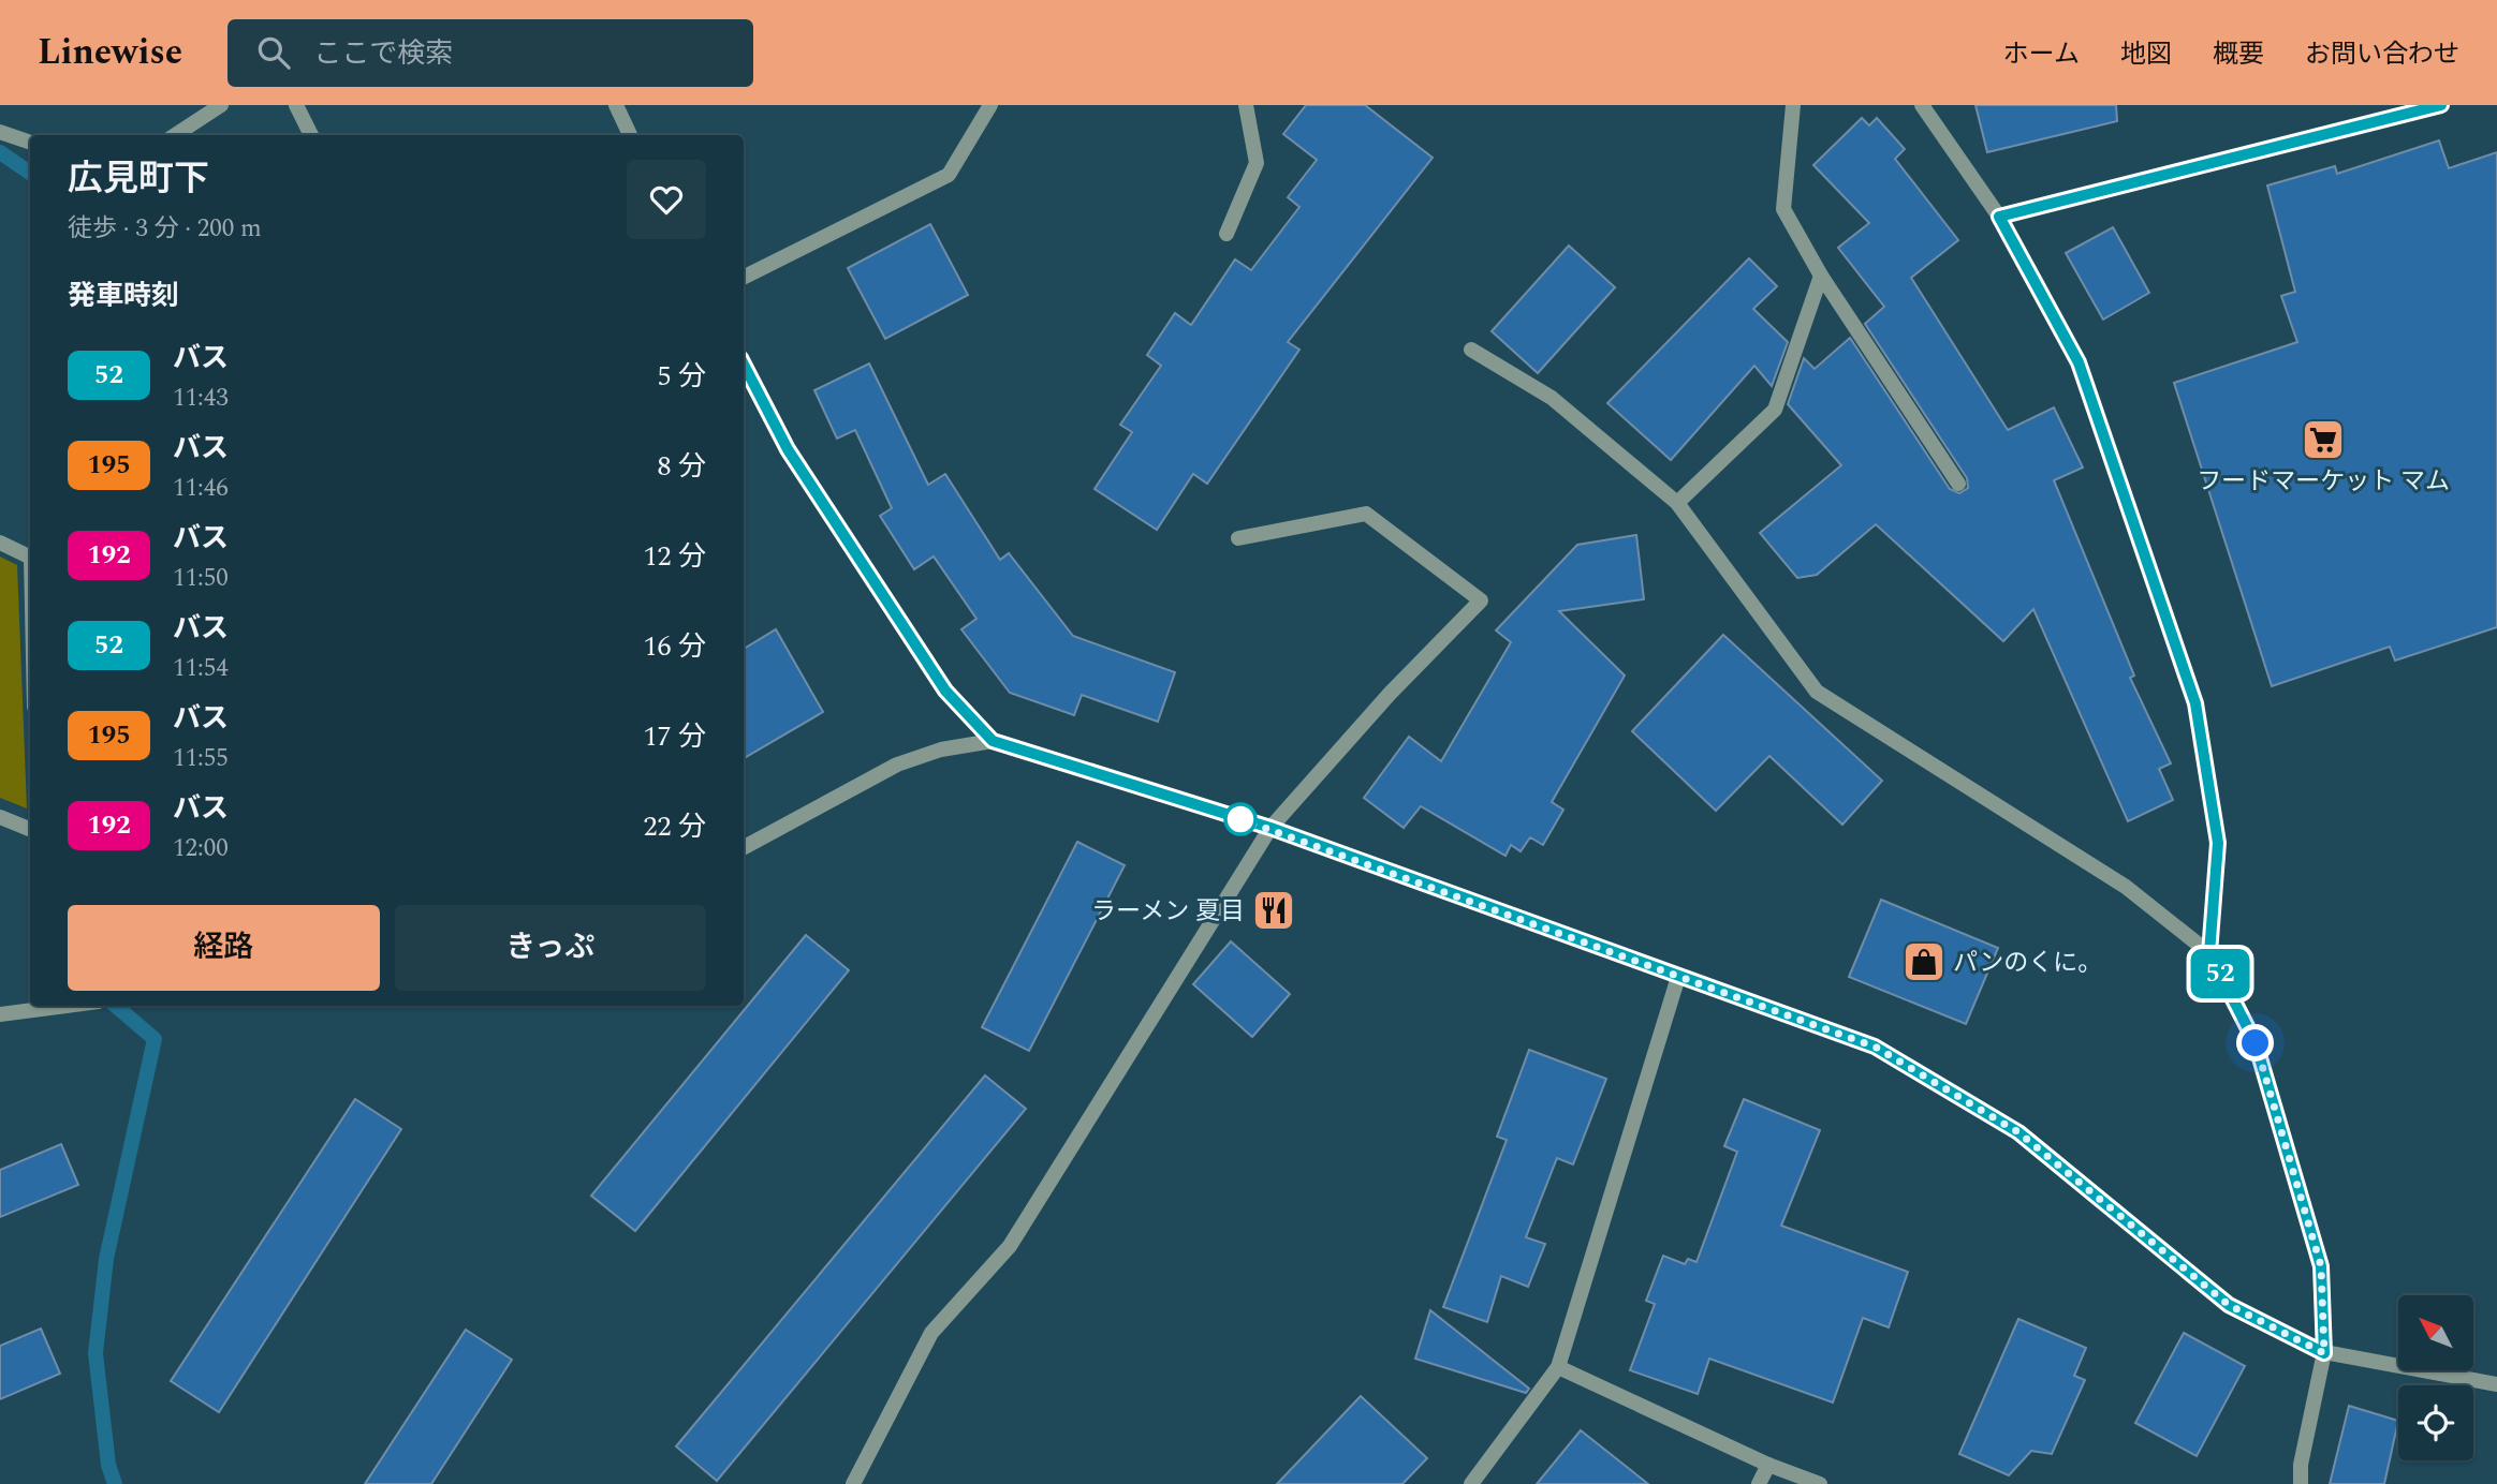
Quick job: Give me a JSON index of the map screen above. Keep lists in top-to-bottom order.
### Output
{
  "places": {
    "supermarket": ["フードマーケット マム"],
    "restaurant": ["ラーメン 夏目"],
    "shop": ["パンのくに。"]
  },
  "lines": ["bus line 52"],
  "north": "top left",
  "page": {
    "header": "Linewise",
    "search": "ここで検索",
    "nav": [
      "ホーム",
      "地図",
      "概要",
      "お問い合わせ"
    ],
    "on_map": "52",
    "heading": [
      ["広見町下", "徒歩 · 3 分 · 200 m"],
      "発車時刻"
    ],
    "list": [
      {
        "mark": "52",
        "name": "バス",
        "note": "11:43",
        "value": "5 分"
      },
      {
        "mark": "195",
        "name": "バス",
        "note": "11:46",
        "value": "8 分"
      },
      {
        "mark": "192",
        "name": "バス",
        "note": "11:50",
        "value": "12 分"
      },
      {
        "mark": "52",
        "name": "バス",
        "note": "11:54",
        "value": "16 分"
      },
      {
        "mark": "195",
        "name": "バス",
        "note": "11:55",
        "value": "17 分"
      },
      {
        "mark": "192",
        "name": "バス",
        "note": "12:00",
        "value": "22 分"
      }
    ],
    "buttons": ["経路", "きっぷ"]
  }
}
